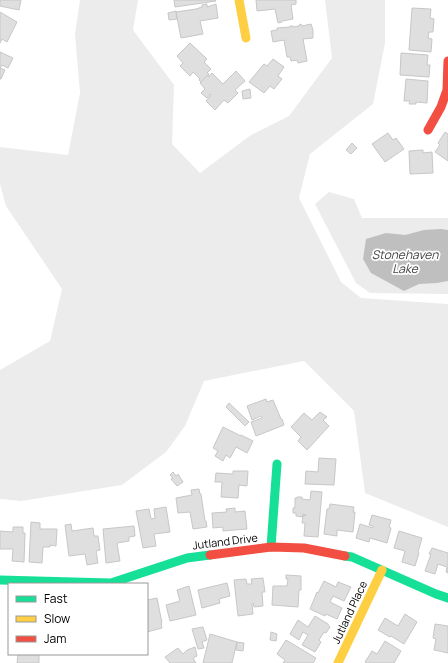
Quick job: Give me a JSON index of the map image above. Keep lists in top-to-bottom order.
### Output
{
  "streets": {
    "street": ["Jutland Drive", "Jutland Place"]
  },
  "crossings": [
    ["Jutland Drive", "Jutland Place"]
  ],
  "water": ["Stonehaven Lake"],
  "legend": ["Fast", "Slow", "Jam"]
}
